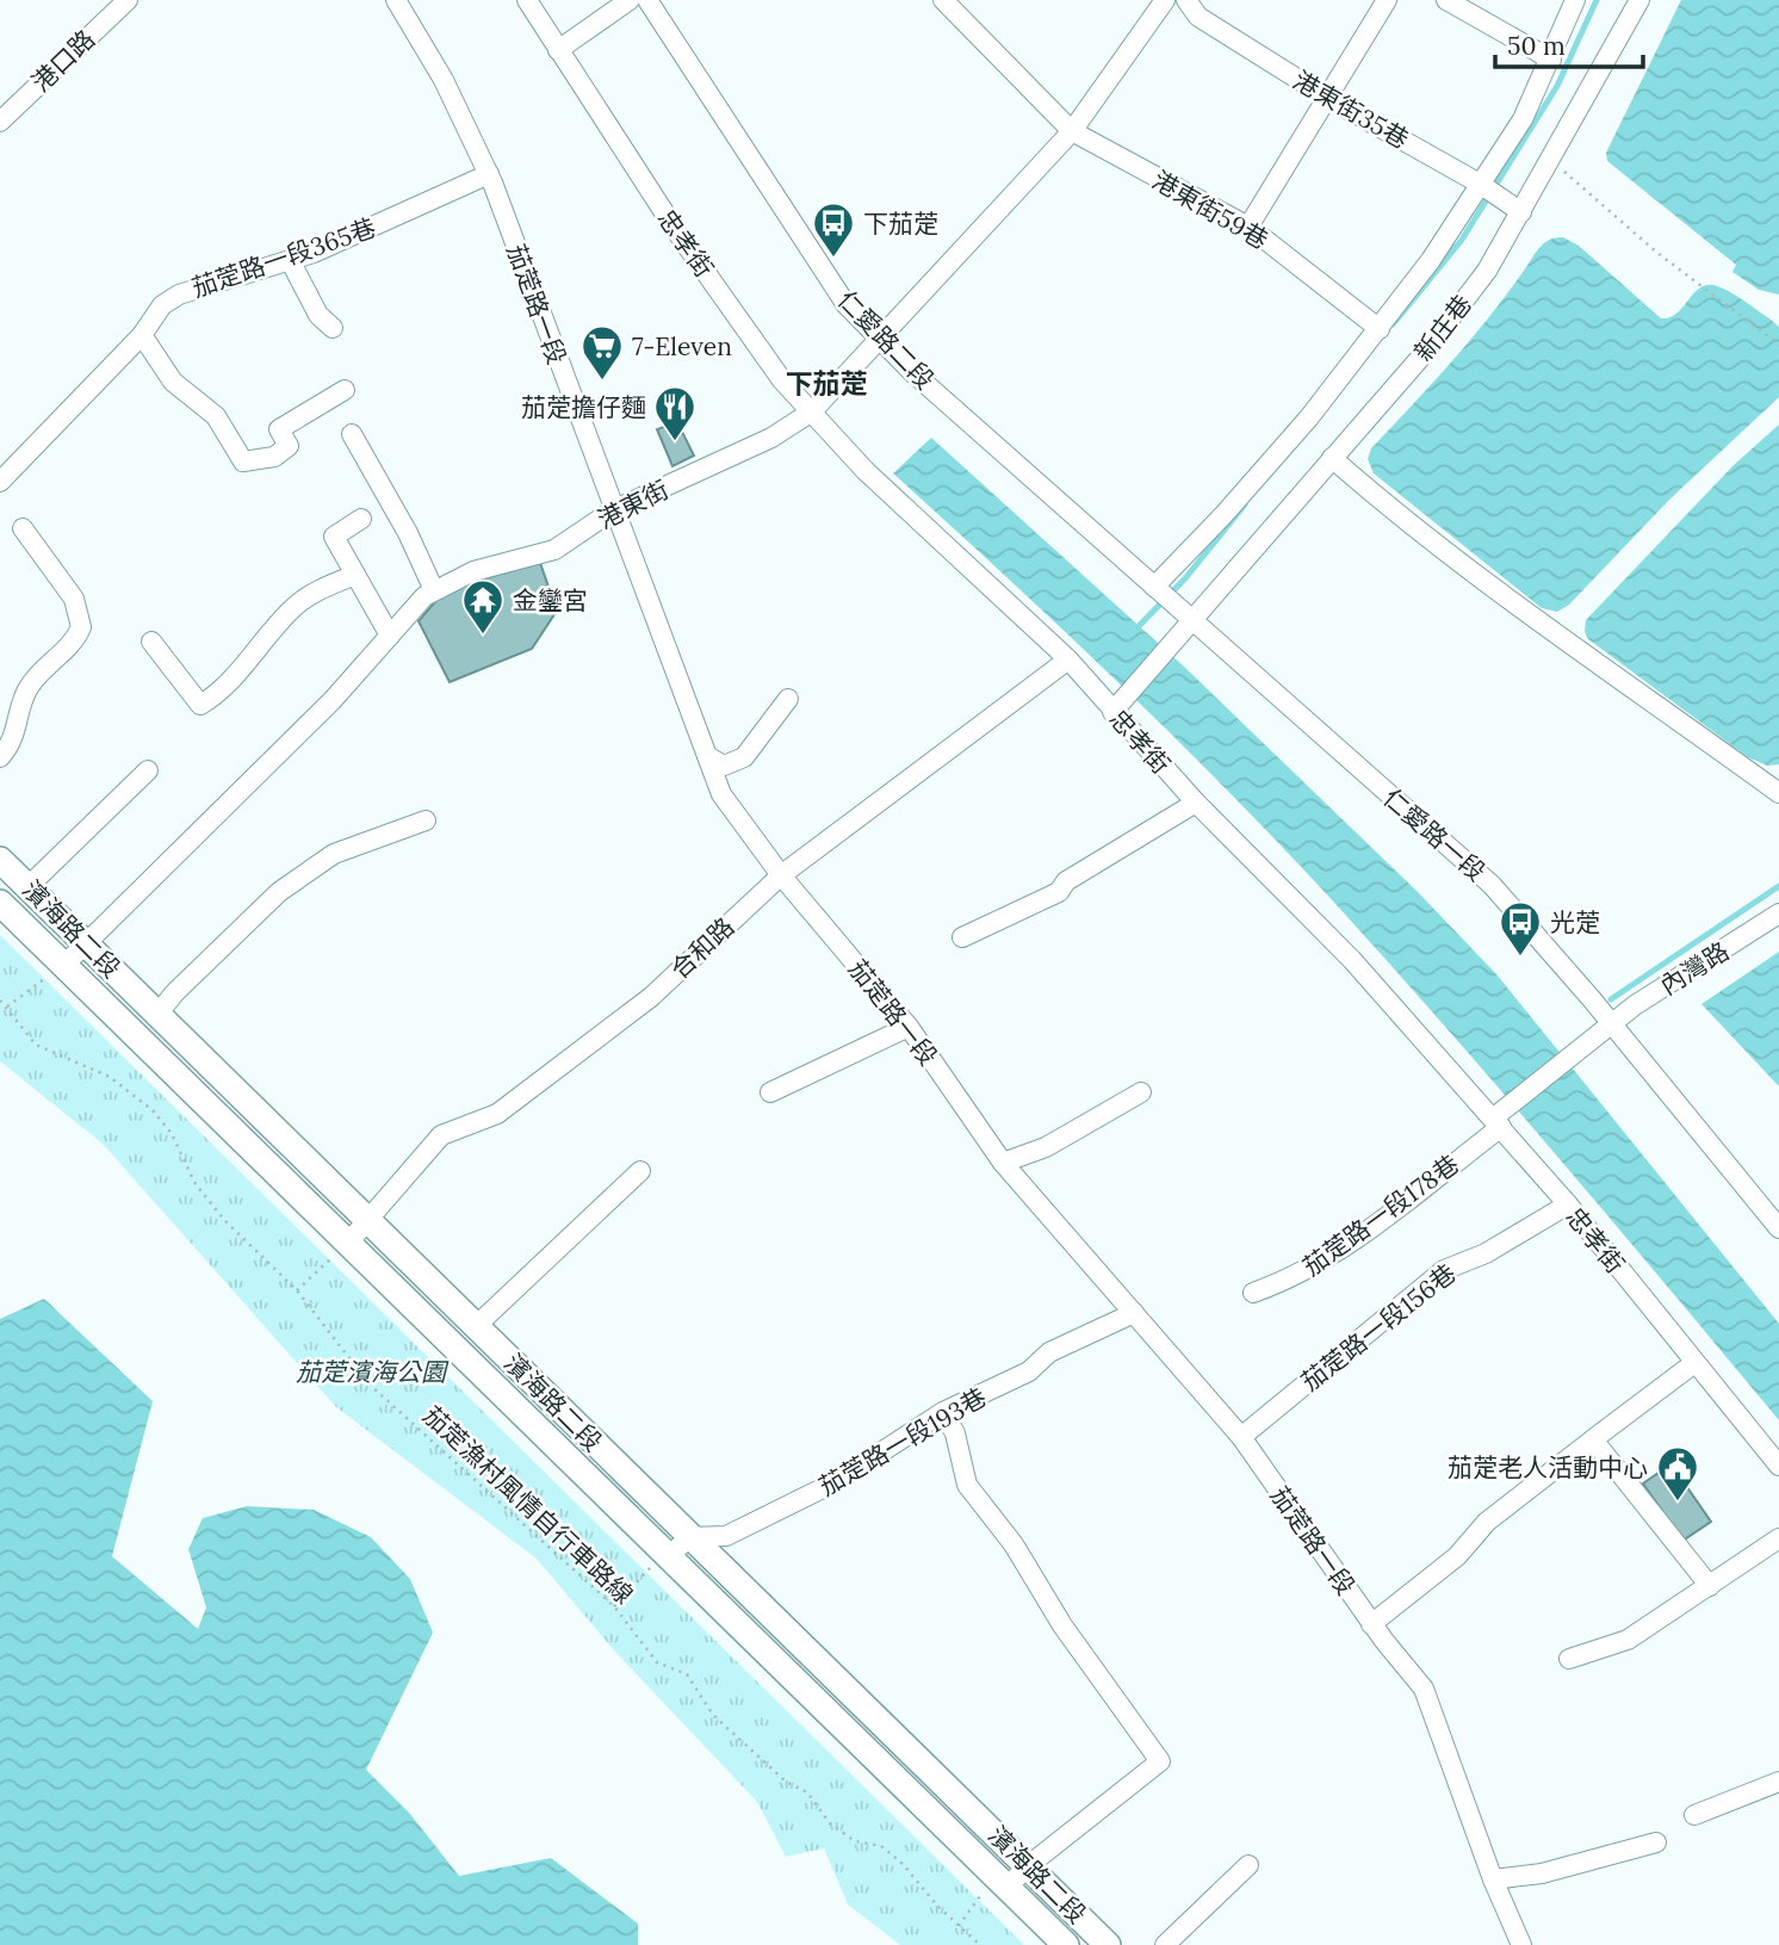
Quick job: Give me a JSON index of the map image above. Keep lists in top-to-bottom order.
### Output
{
  "streets": {
    "main road": ["濱海路二段"],
    "street": [
      "港口路",
      "港東街35巷",
      "港東街59巷",
      "忠孝街",
      "茄萣路一段365巷",
      "茄萣路一段",
      "新庄巷",
      "仁愛路二段",
      "港東街",
      "仁愛路一段",
      "合和路",
      "內灣路",
      "茄萣路一段178巷",
      "茄萣路一段156巷",
      "茄萣路一段193巷"
    ],
    "path": ["茄萣漁村風情自行車路線"]
  },
  "crossings": [
    ["港東街35巷", "新庄巷"],
    ["港東街59巷", "港東街"],
    ["忠孝街", "新庄巷"],
    ["忠孝街", "港東街"],
    ["忠孝街", "合和路"],
    ["忠孝街", "茄萣路一段178巷"],
    ["忠孝街", "茄萣路一段156巷"],
    ["茄萣路一段365巷", "茄萣路一段"],
    ["茄萣路一段", "港東街"],
    ["茄萣路一段", "合和路"],
    ["茄萣路一段", "茄萣路一段156巷"],
    ["茄萣路一段", "茄萣路一段193巷"],
    ["新庄巷", "仁愛路二段"],
    ["新庄巷", "仁愛路一段"],
    ["仁愛路二段", "港東街"],
    ["仁愛路二段", "仁愛路一段"],
    ["港東街", "濱海路二段"],
    ["仁愛路一段", "內灣路"],
    ["濱海路二段", "合和路"],
    ["濱海路二段", "茄萣路一段193巷"],
    ["內灣路", "茄萣路一段178巷"]
  ],
  "districts": ["下茄萣"],
  "parks": ["茄萣濱海公園"],
  "places": {
    "bus stop": ["下茄萣", "光萣"],
    "supermarket": ["7-Eleven"],
    "restaurant": ["茄萣擔仔麵"],
    "temple": ["金鑾宮"],
    "public building": ["茄萣老人活動中心"]
  },
  "scale_bar": "50 m"
}
